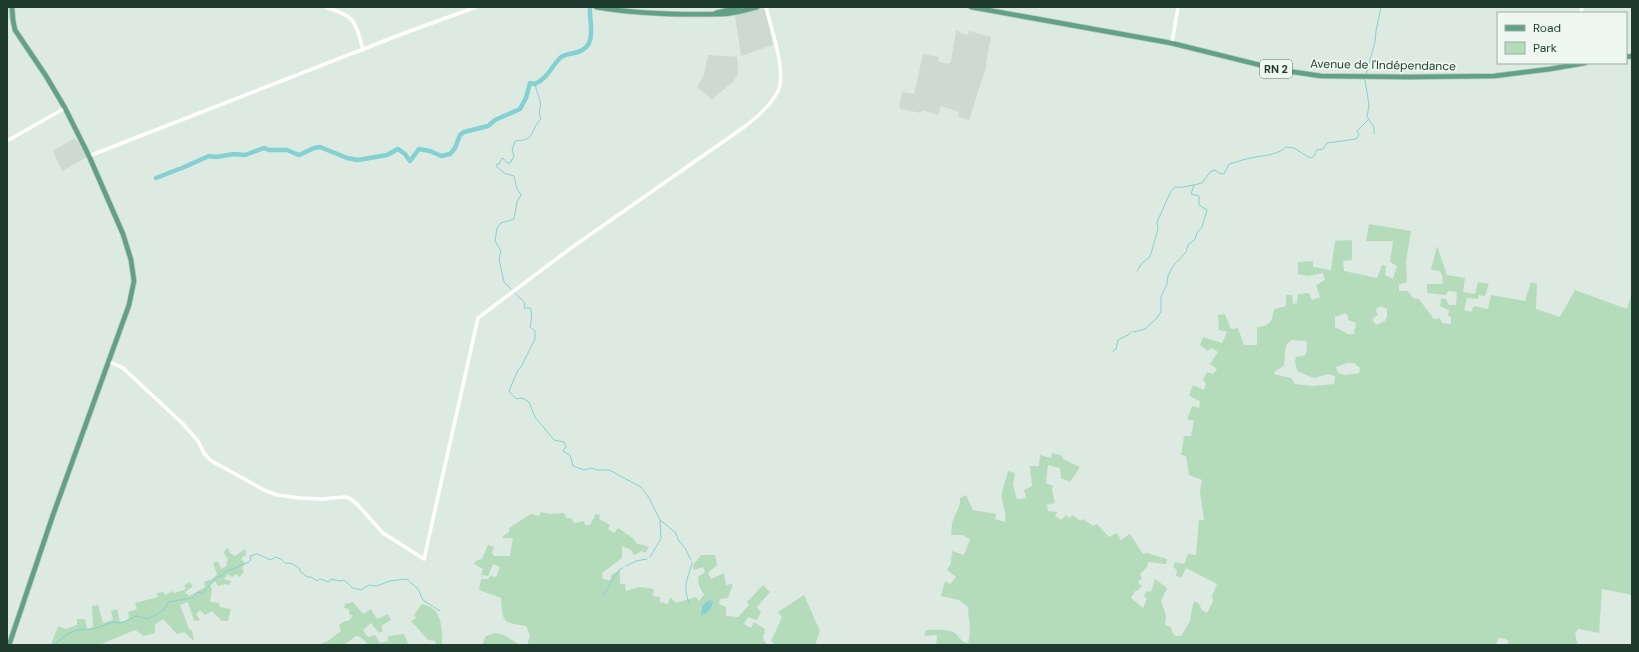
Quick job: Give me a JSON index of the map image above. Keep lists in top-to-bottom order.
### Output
{
  "streets": {
    "main road": ["Avenue de l'Indépendance", "RN 2"]
  },
  "legend": ["Road", "Park"]
}
